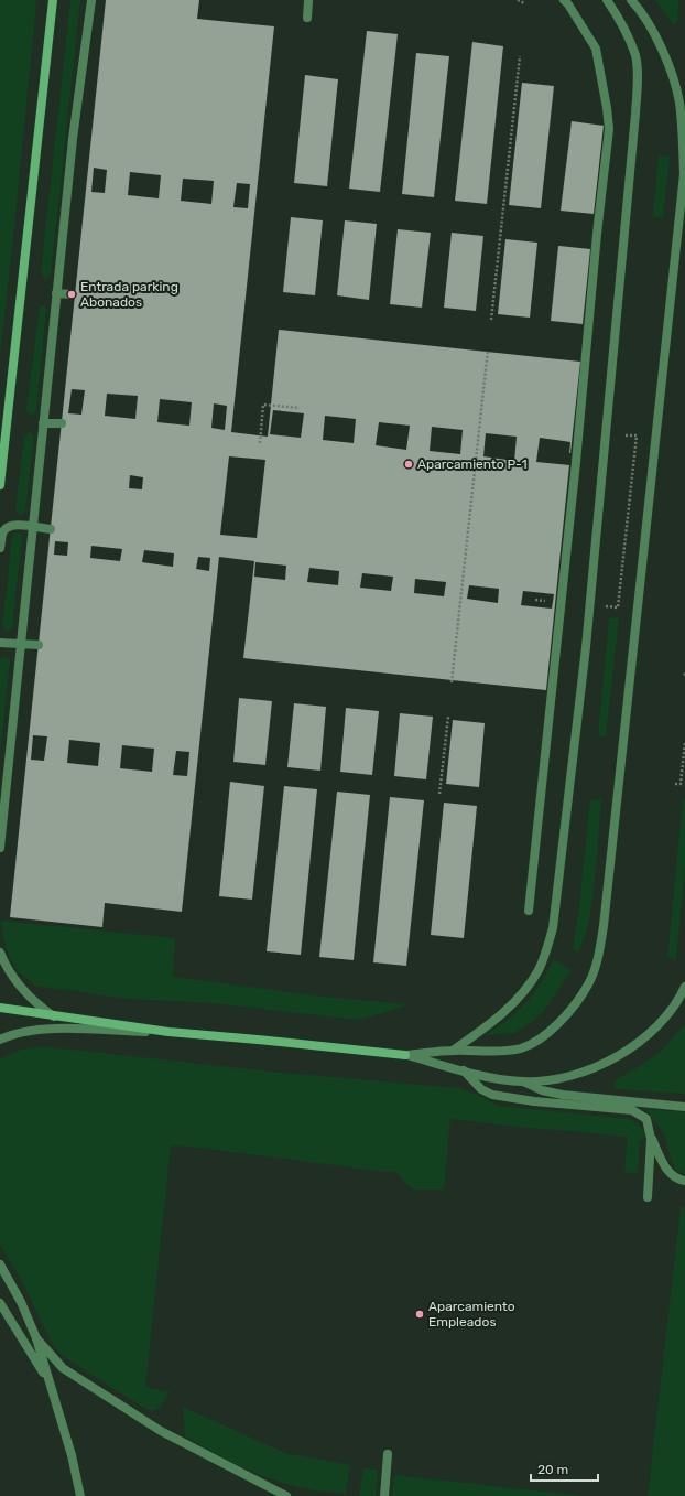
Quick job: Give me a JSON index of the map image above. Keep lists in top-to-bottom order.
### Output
{
  "places": ["Entrada parking Abonados", "Aparcamiento P-1", "Aparcamiento Empleados"],
  "scale_bar": "20 m"
}
